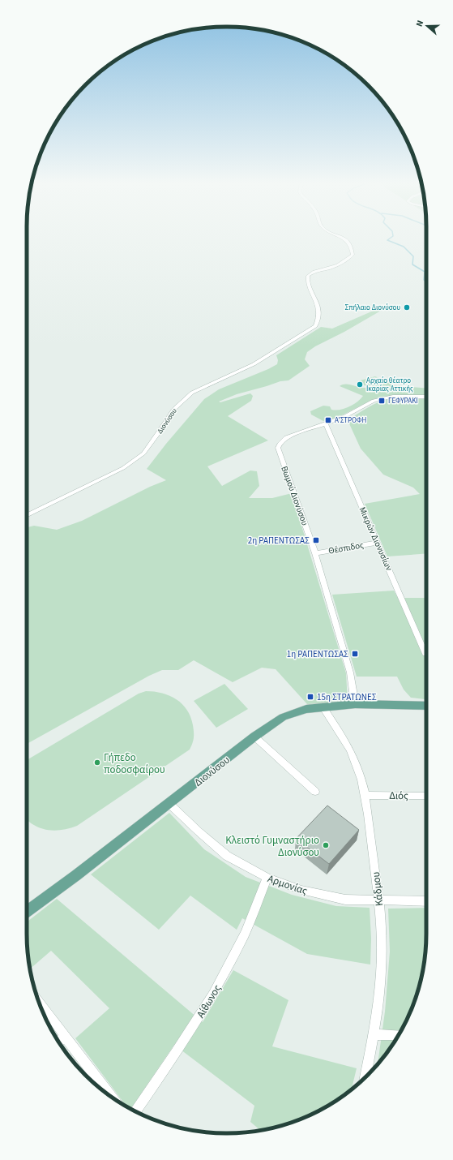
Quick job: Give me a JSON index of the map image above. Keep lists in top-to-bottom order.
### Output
{
  "streets": {
    "main road": ["Διονύσου"],
    "street": [
      "Βωμού Διονύσου",
      "Μικρών Διονυσίων",
      "Θέσπιδος",
      "Διός",
      "Αρμονίας",
      "Κάδμου",
      "Αίθωνος"
    ]
  },
  "crossings": [
    ["Διονύσου", "Βωμού Διονύσου"],
    ["Διονύσου", "Αρμονίας"],
    ["Διονύσου", "Κάδμου"],
    ["Βωμού Διονύσου", "Μικρών Διονυσίων"],
    ["Βωμού Διονύσου", "Θέσπιδος"],
    ["Μικρών Διονυσίων", "Θέσπιδος"],
    ["Διός", "Κάδμου"],
    ["Αρμονίας", "Κάδμου"],
    ["Αρμονίας", "Αίθωνος"]
  ],
  "places": {
    "other": [
      "Σπήλαιο Διονύσου",
      "Αρχαίο θέατρο Ικαρίας Αττικής",
      "Γήπεδο ποδοσφαίρου",
      "Κλειστό Γυμναστήριο Διονύσου"
    ],
    "transit": [
      "ΓΕΦΥΡΑΚΙ",
      "Α'ΣΤΡΟΦΗ",
      "2η ΡΑΠΕΝΤΩΣΑΣ",
      "1η ΡΑΠΕΝΤΩΣΑΣ",
      "15η ΣΤΡΑΤΩΝΕΣ"
    ]
  },
  "north": "left"
}
